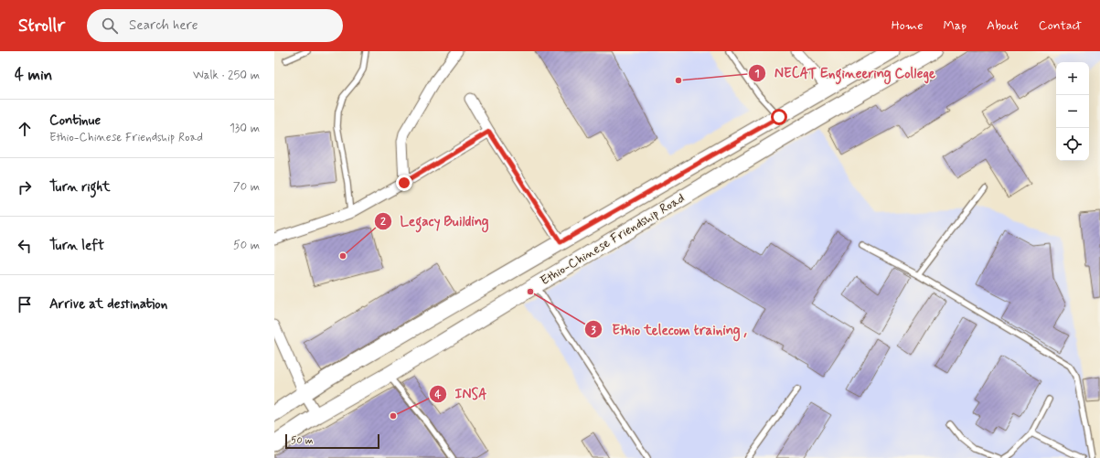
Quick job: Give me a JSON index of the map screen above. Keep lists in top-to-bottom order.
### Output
{
  "streets": {
    "main road": ["Ethio-Chinese Friendship Road"]
  },
  "places": [
    "NECAT Engineering College",
    "Legacy Building",
    "Ethio telecom training ,",
    "INSA"
  ],
  "scale_bar": "50 m",
  "page": {
    "header": "Strollr",
    "search": "Search here",
    "nav": [
      "Home",
      "Map",
      "About",
      "Contact"
    ],
    "heading": ["4 min", "Walk · 250 m"],
    "map_buttons": ["+", "−"],
    "list": [
      ["Continue", "Ethio-Chinese Friendship Road", "130 m"],
      ["Turn right", "70 m"],
      ["Turn left", "50 m"],
      "Arrive at destination"
    ],
    "scale": "50 m"
  }
}
